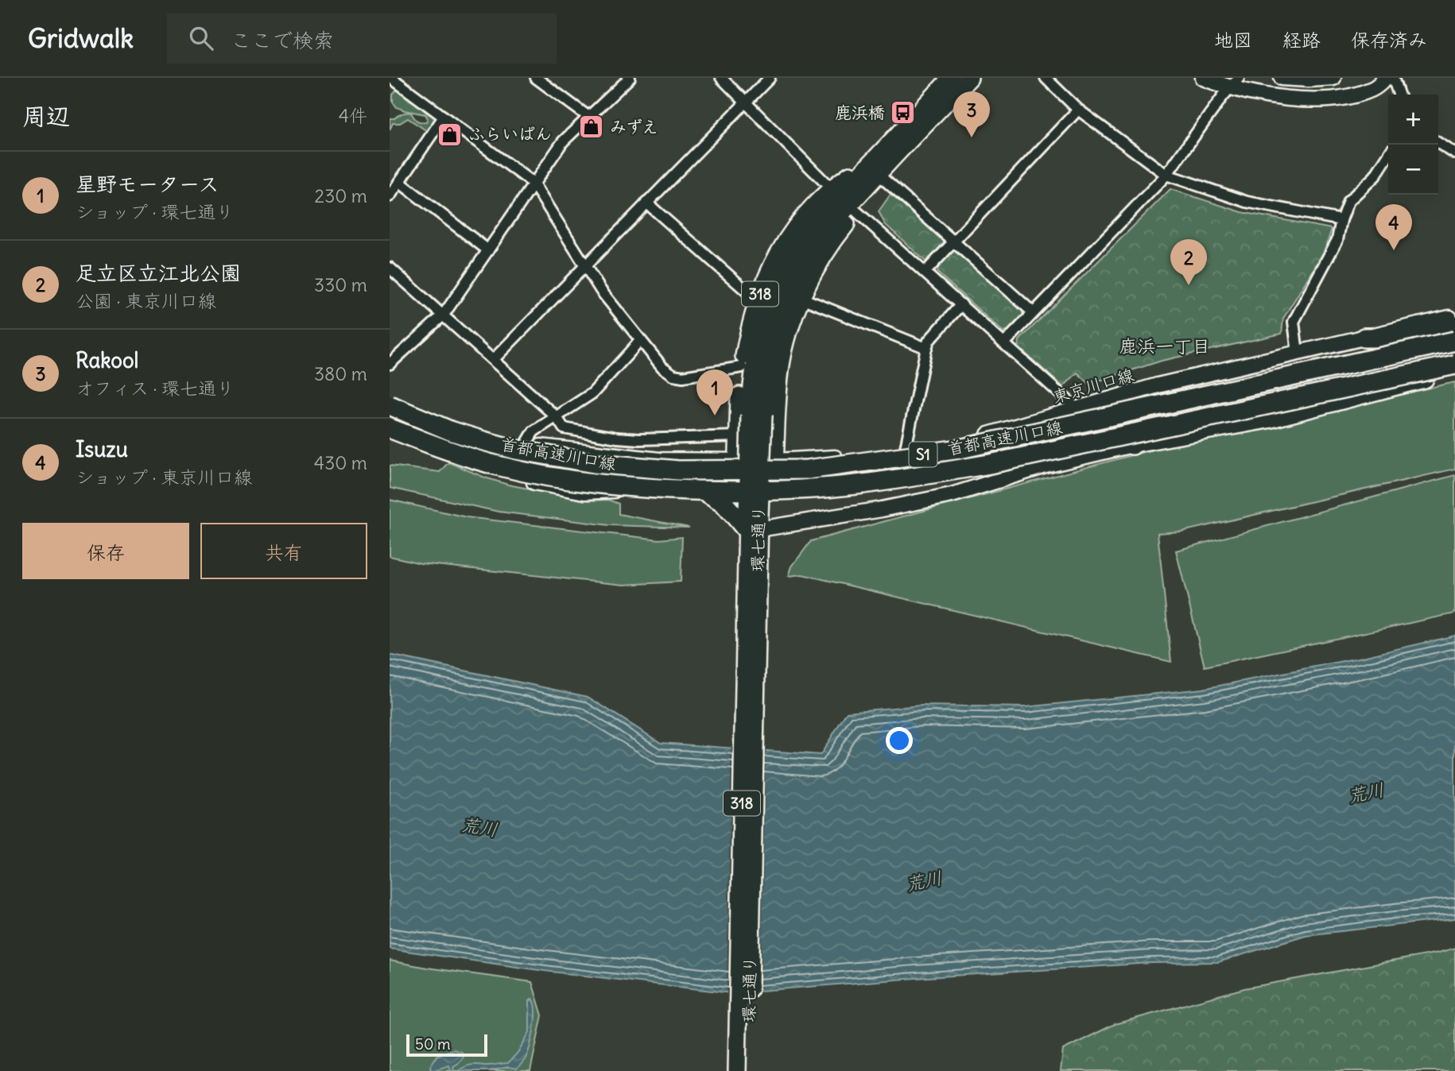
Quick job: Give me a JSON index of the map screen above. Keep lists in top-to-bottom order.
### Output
{
  "streets": {
    "highway": ["首都高速川口線", "S1"],
    "main road": ["318", "環七通り"],
    "street": ["東京川口線"]
  },
  "crossings": [
    ["318", "東京川口線"],
    ["318", "環七通り"]
  ],
  "districts": ["鹿浜一丁目"],
  "water": ["荒川"],
  "places": {
    "bus stop": ["鹿浜橋"],
    "shop": ["みずえ", "ふらいぱん"]
  },
  "scale_bar": "50 m",
  "page": {
    "header": "Gridwalk",
    "search": "ここで検索",
    "nav": ["地図", "経路", "保存済み"],
    "heading": ["周辺", "4件"],
    "pins": [
      "3",
      "4",
      "2",
      "1"
    ],
    "map_buttons": ["+", "−"],
    "list": [
      {
        "mark": "1",
        "name": "星野モータース",
        "note": "ショップ · 環七通り",
        "value": "230 m"
      },
      {
        "mark": "2",
        "name": "足立区立江北公園",
        "note": "公園 · 東京川口線",
        "value": "330 m"
      },
      {
        "mark": "3",
        "name": "Rakool",
        "note": "オフィス · 環七通り",
        "value": "380 m"
      },
      {
        "mark": "4",
        "name": "Isuzu",
        "note": "ショップ · 東京川口線",
        "value": "430 m"
      }
    ],
    "buttons": ["保存", "共有"],
    "scale": "50 m"
  }
}
